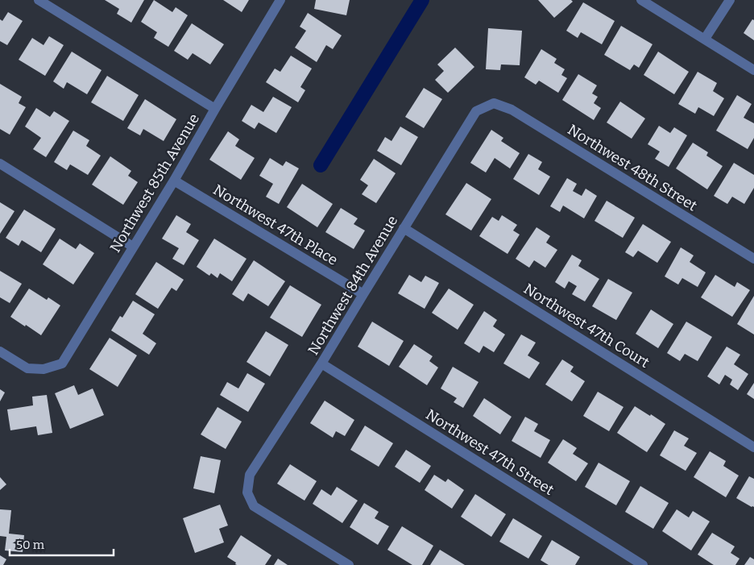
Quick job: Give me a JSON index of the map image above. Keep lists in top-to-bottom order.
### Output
{
  "streets": {
    "street": [
      "Northwest 48th Street",
      "Northwest 85th Avenue",
      "Northwest 47th Place",
      "Northwest 84th Avenue",
      "Northwest 47th Court",
      "Northwest 47th Street"
    ]
  },
  "crossings": [
    ["Northwest 48th Street", "Northwest 84th Avenue"],
    ["Northwest 85th Avenue", "Northwest 47th Place"],
    ["Northwest 47th Place", "Northwest 84th Avenue"],
    ["Northwest 84th Avenue", "Northwest 47th Court"],
    ["Northwest 84th Avenue", "Northwest 47th Street"]
  ],
  "scale_bar": "50 m"
}
